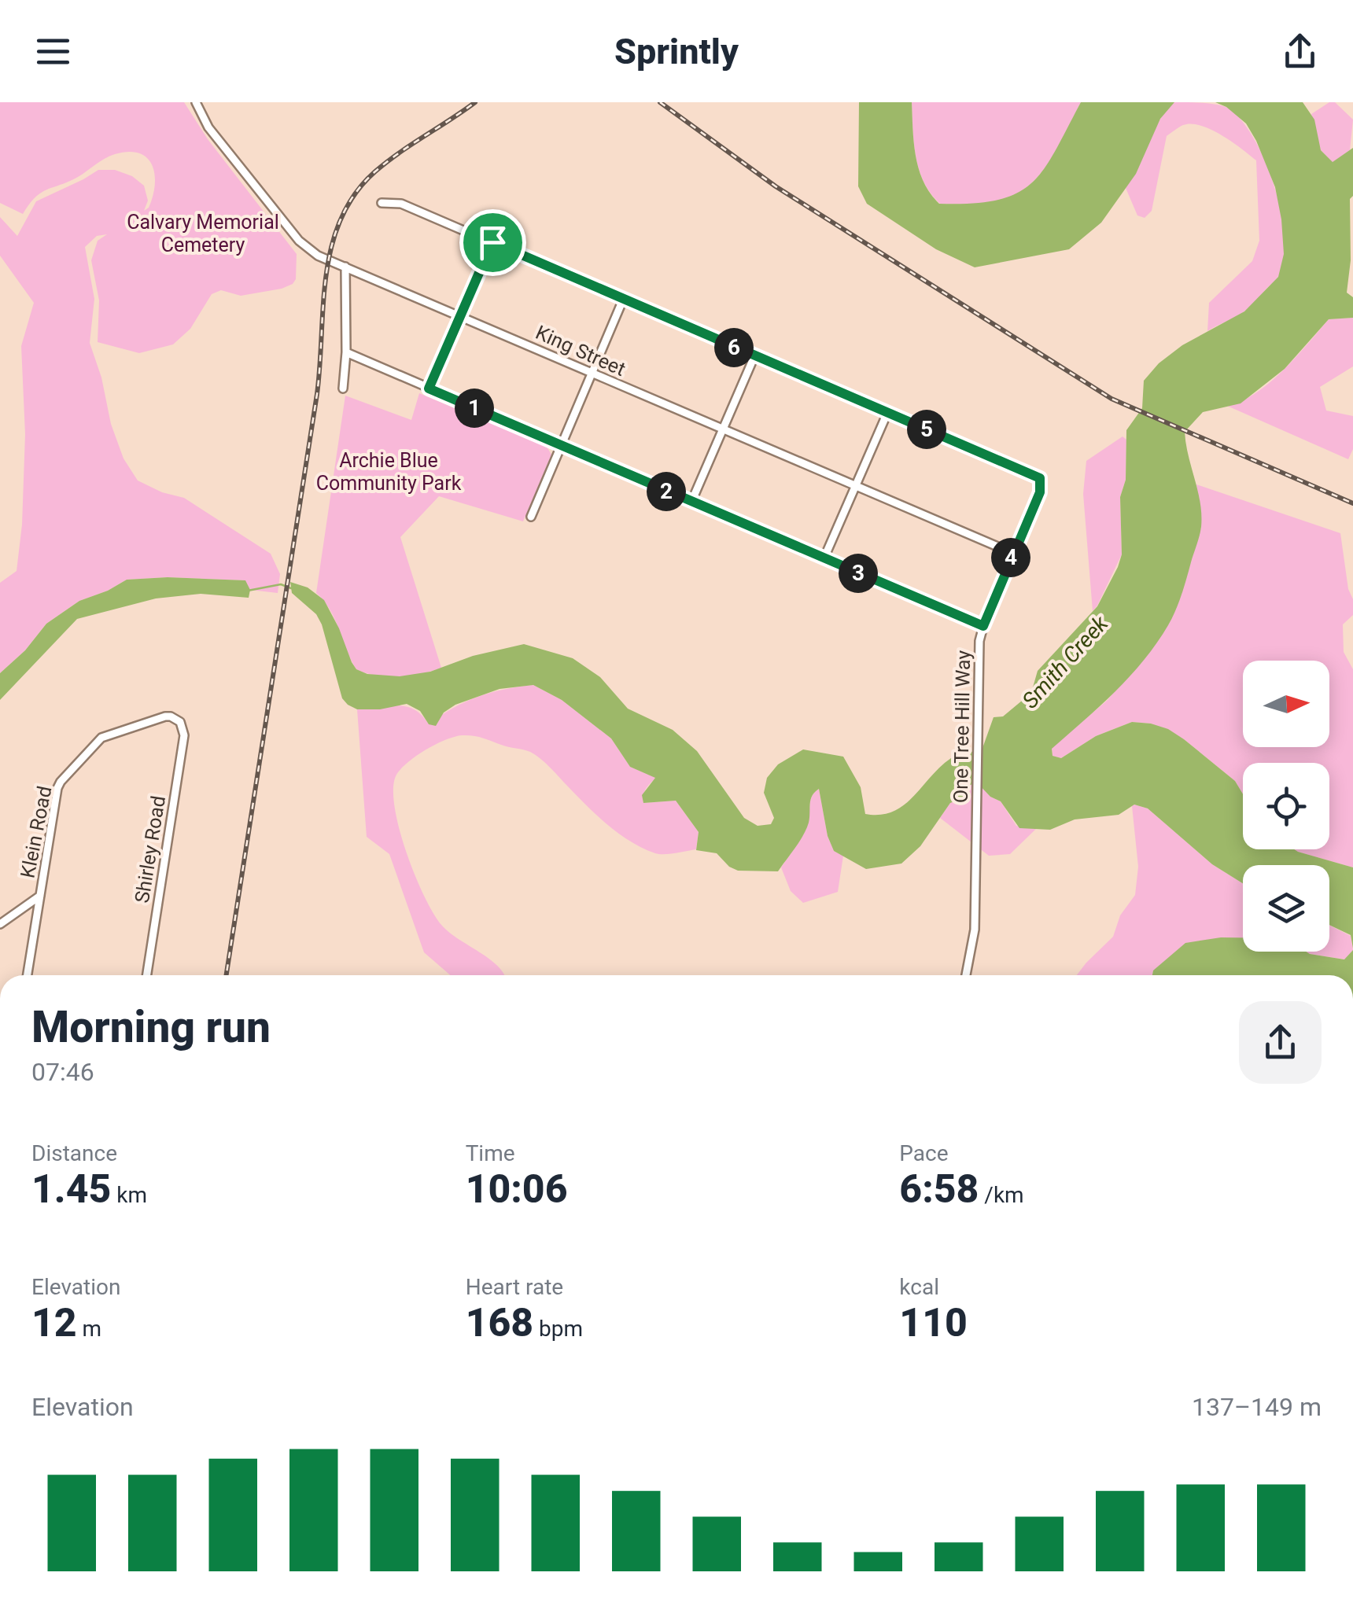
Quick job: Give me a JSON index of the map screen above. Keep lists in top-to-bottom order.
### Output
{
  "streets": {
    "street": [
      "King Street",
      "One Tree Hill Way",
      "Klein Road",
      "Shirley Road"
    ]
  },
  "crossings": [
    ["King Street", "One Tree Hill Way"],
    ["Klein Road", "Shirley Road"]
  ],
  "water": ["Smith Creek"],
  "parks": ["Calvary Memorial Cemetery", "Archie Blue Community Park"],
  "north": "right",
  "page": {
    "header": "Sprintly",
    "pins": [
      "6",
      "1",
      "5",
      "2",
      "4",
      "3"
    ],
    "heading": ["Morning run", "07:46"],
    "stats": [
      ["Distance", "1.45 km"],
      ["Time", "10:06"],
      ["Pace", "6:58 /km"],
      ["Elevation", "12 m"],
      ["Heart rate", "168 bpm"],
      ["kcal", "110"]
    ],
    "chart": ["Elevation", "137–149 m"]
  }
}
